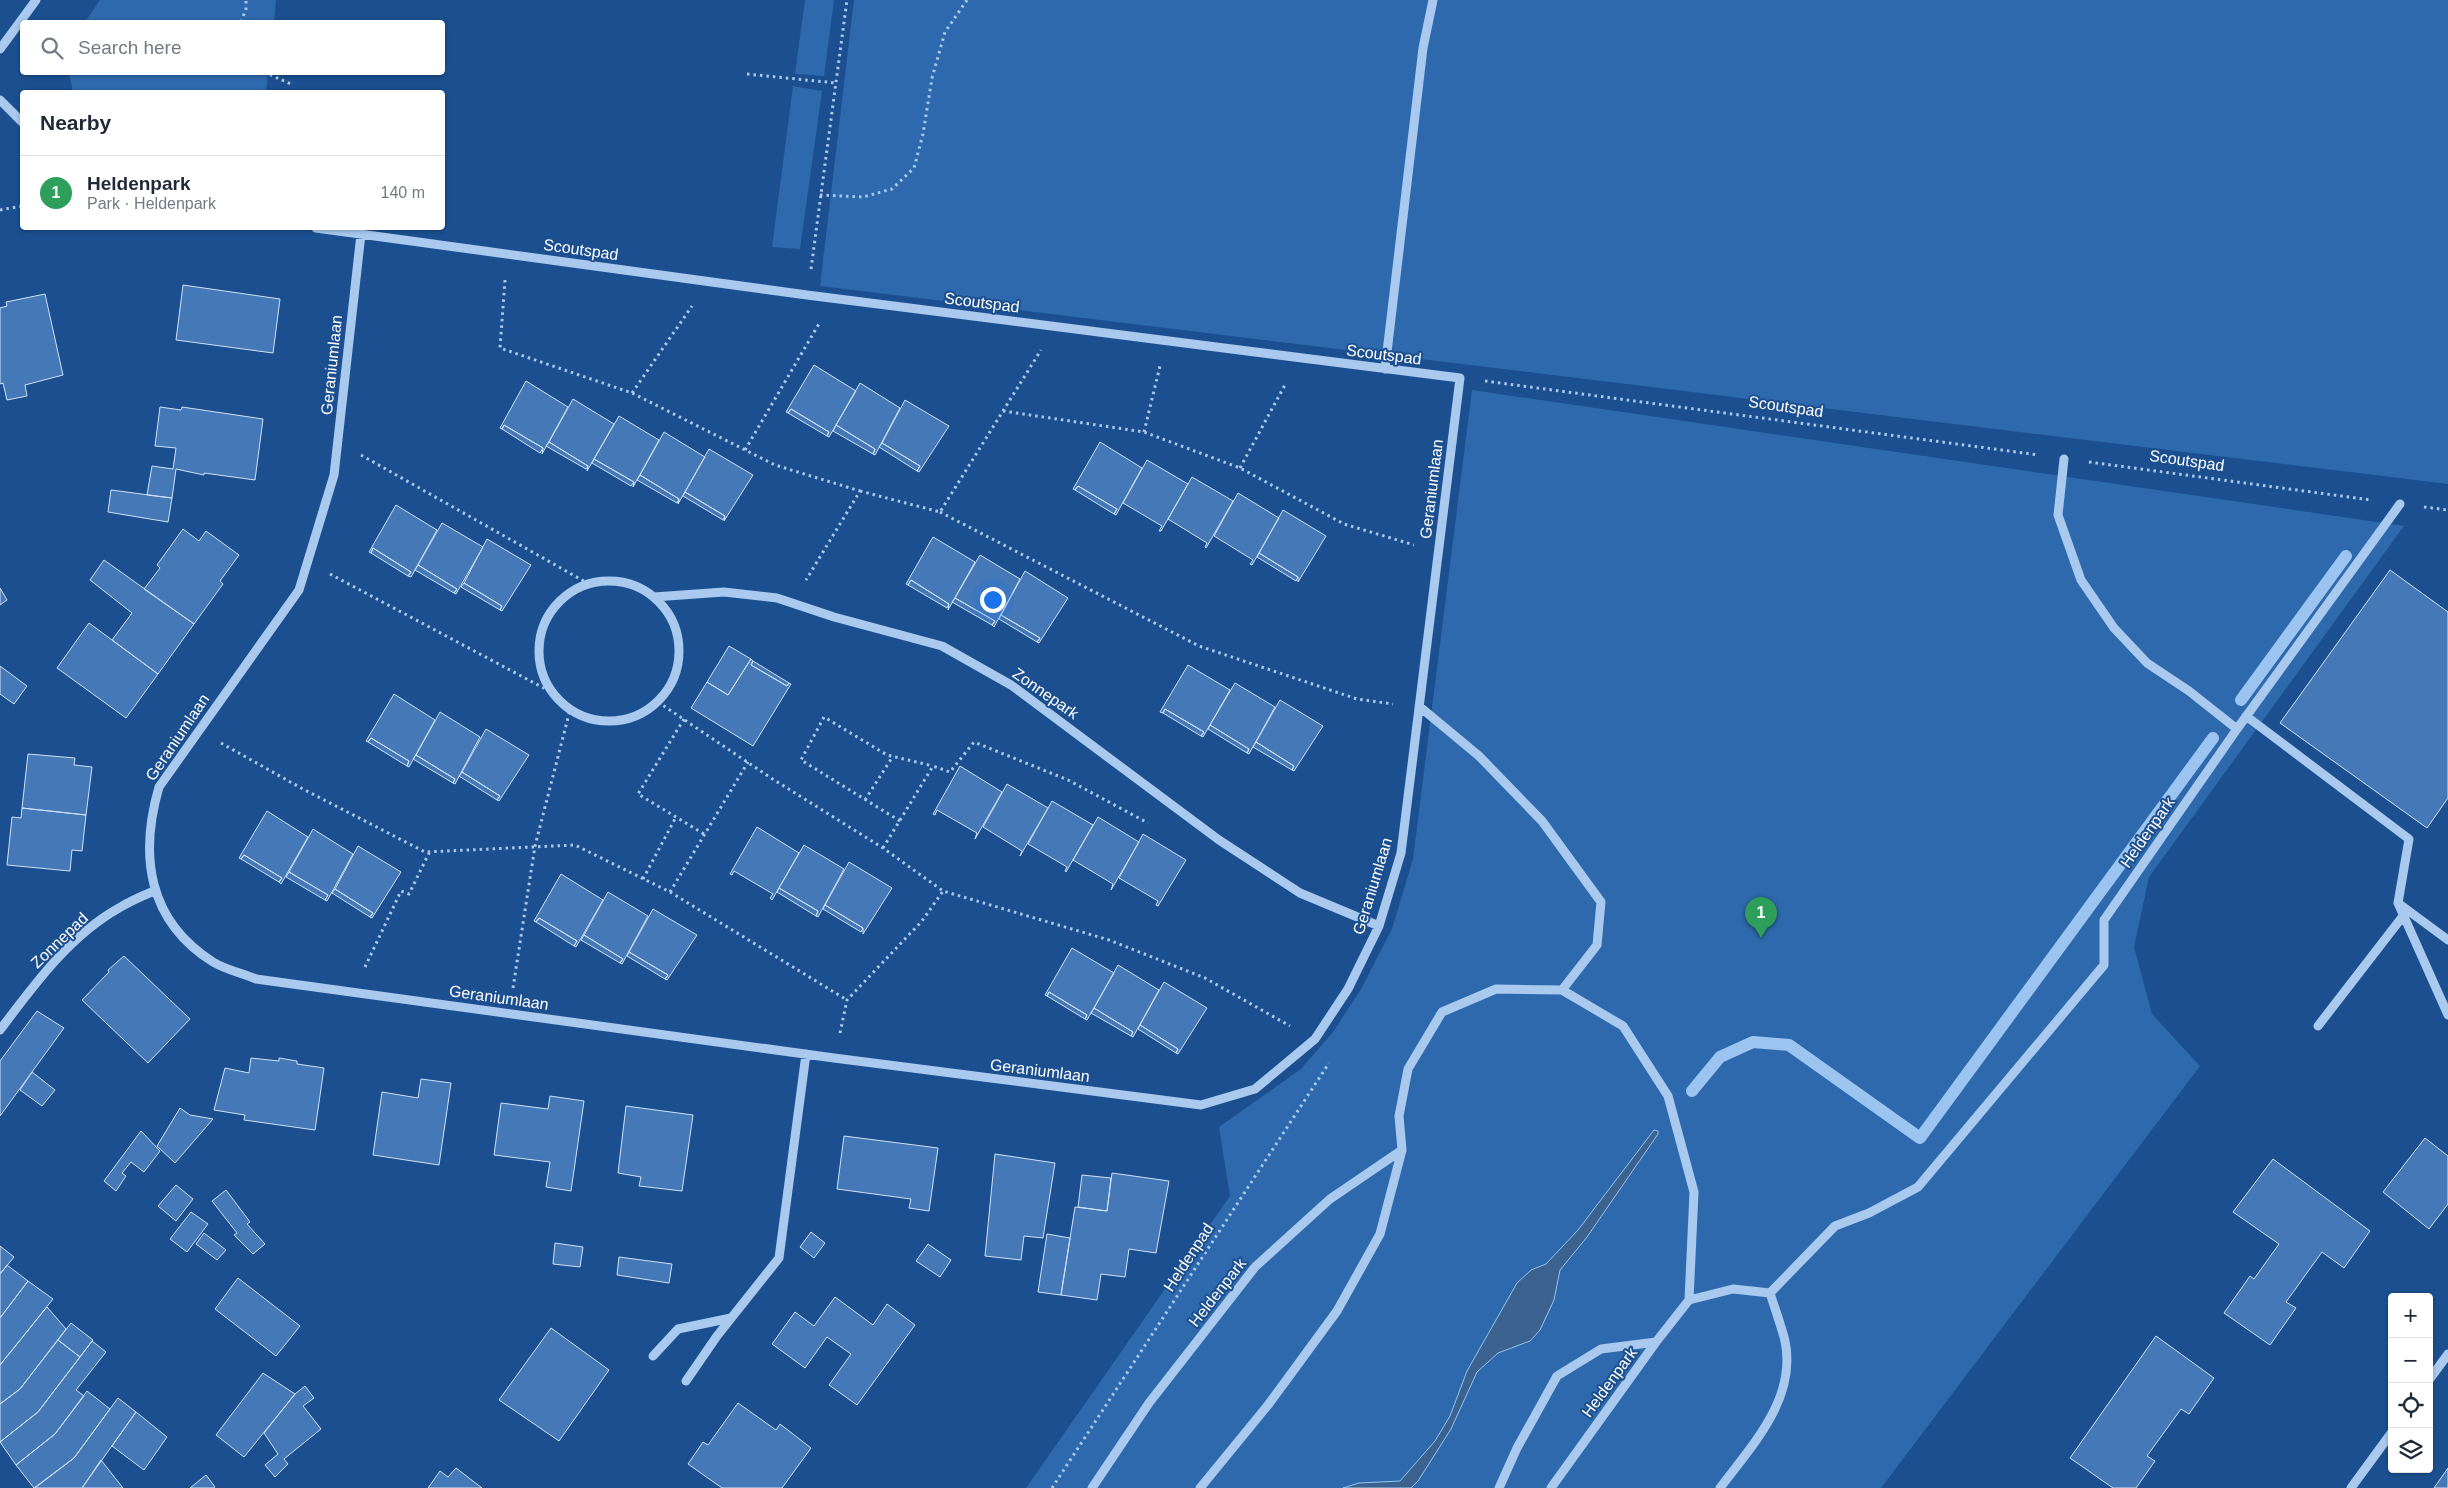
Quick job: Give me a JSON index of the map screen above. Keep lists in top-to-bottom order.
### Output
{
  "streets": {
    "street": [
      "Scoutspad",
      "Geraniumlaan",
      "Zonnepark",
      "Heldenpark",
      "Zonnepad"
    ],
    "path": ["Heldenpad"]
  },
  "crossings": [
    ["Scoutspad", "Geraniumlaan"],
    ["Scoutspad", "Heldenpark"],
    ["Geraniumlaan", "Zonnepark"],
    ["Geraniumlaan", "Zonnepad"],
    ["Geraniumlaan", "Heldenpad"]
  ],
  "page": {
    "search": "Search here",
    "heading": "Nearby",
    "list": [
      {
        "mark": "1",
        "name": "Heldenpark",
        "note": "Park · Heldenpark",
        "value": "140 m"
      }
    ],
    "pins": "1",
    "map_buttons": ["+", "−"]
  }
}
